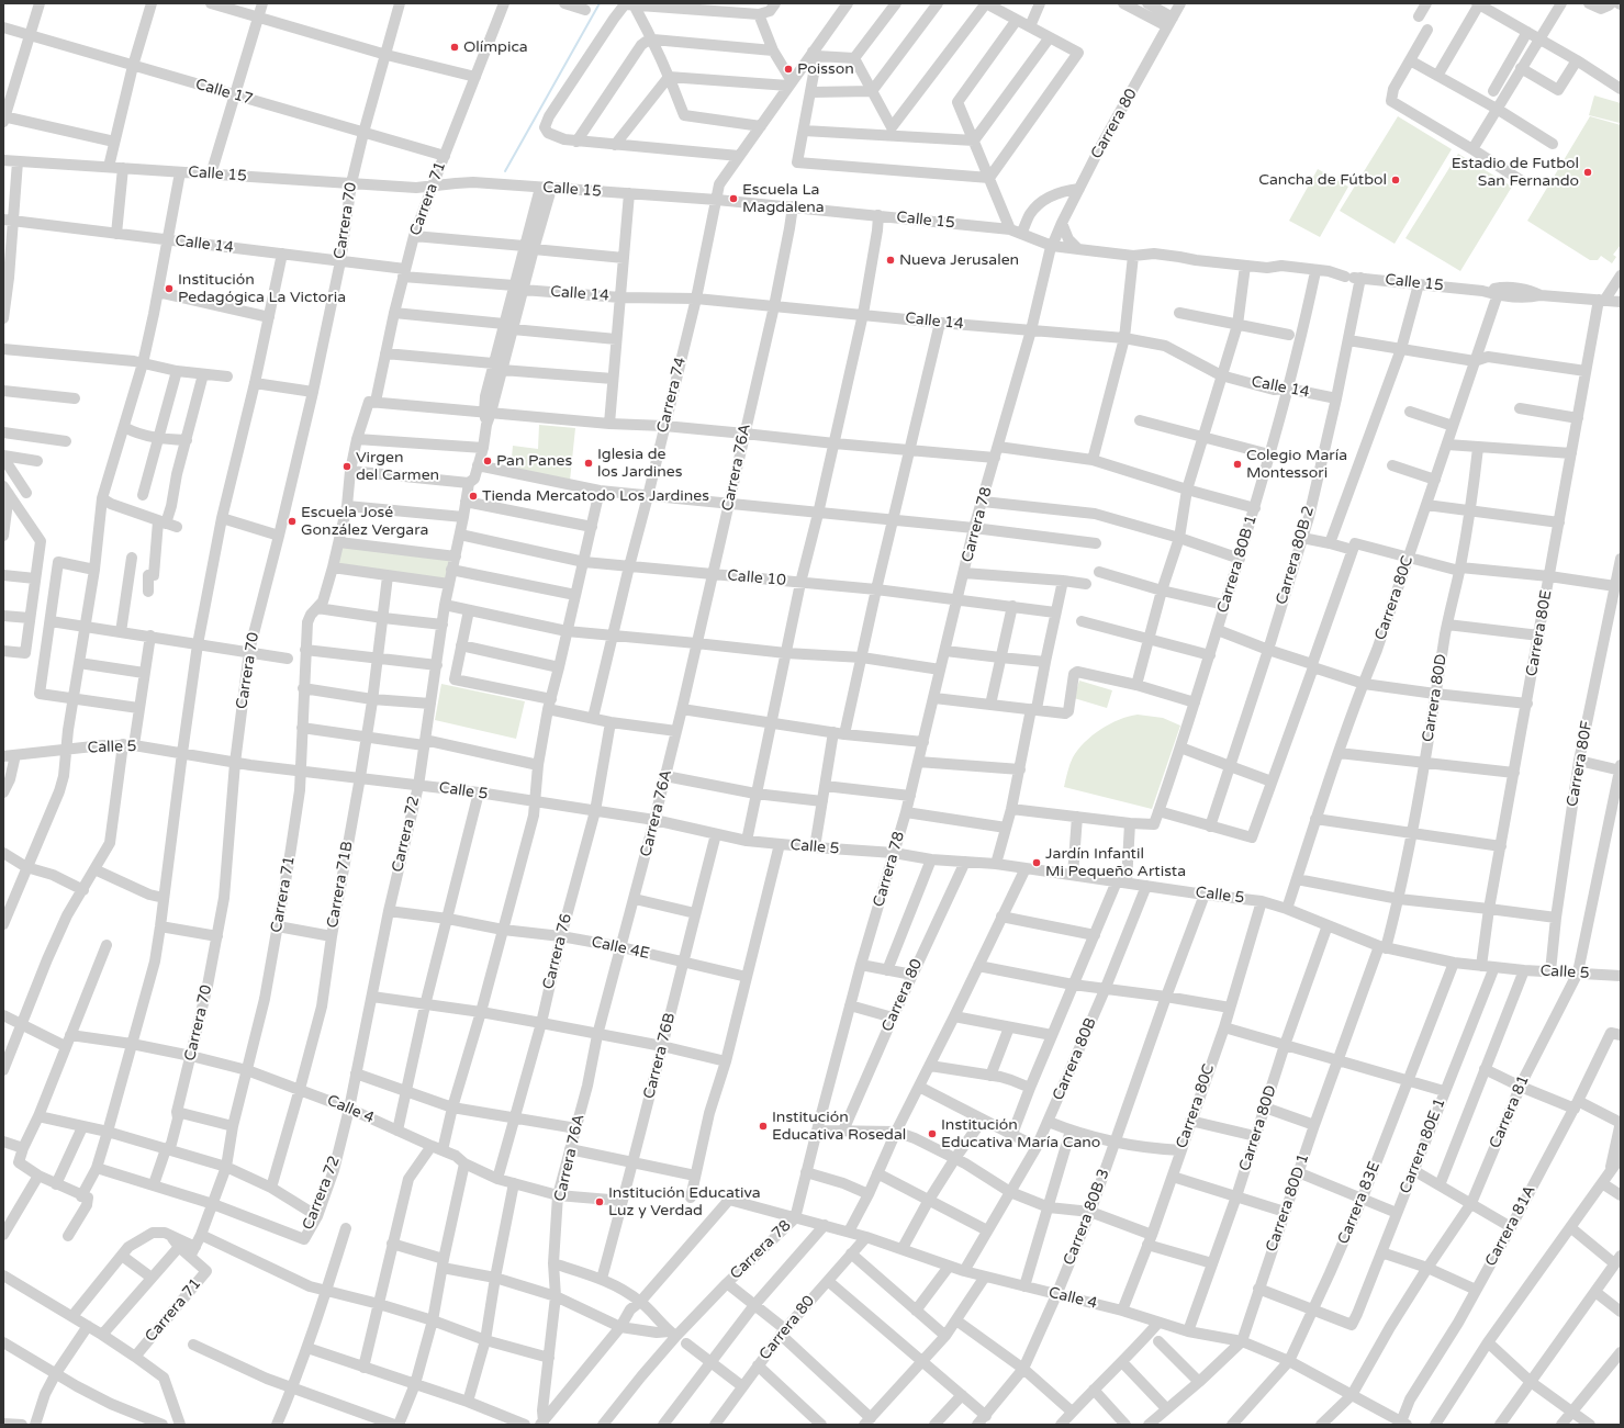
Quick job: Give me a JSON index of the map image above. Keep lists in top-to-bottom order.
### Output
{
  "streets": {
    "street": [
      "Calle 17",
      "Carrera 80",
      "Calle 15",
      "Carrera 71",
      "Carrera 70",
      "Calle 14",
      "Carrera 74",
      "Carrera 76A",
      "Carrera 78",
      "Carrera 80B 2",
      "Carrera 80B 1",
      "Calle 10",
      "Carrera 80C",
      "Carrera 80E",
      "Carrera 80D",
      "Calle 5",
      "Carrera 80F",
      "Carrera 72",
      "Carrera 71B",
      "Calle 4E",
      "Carrera 76",
      "Carrera 76B",
      "Carrera 80B",
      "Calle 4",
      "Carrera 81",
      "Carrera 80E 1",
      "Carrera 80D 1",
      "Carrera 83E",
      "Carrera 80B 3",
      "Carrera 81A"
    ]
  },
  "crossings": [
    ["Calle 17", "Carrera 71"],
    ["Calle 17", "Carrera 70"],
    ["Carrera 80", "Calle 15"],
    ["Carrera 80", "Carrera 78"],
    ["Carrera 80", "Calle 5"],
    ["Carrera 80", "Calle 4"],
    ["Calle 15", "Carrera 71"],
    ["Calle 15", "Carrera 70"],
    ["Calle 15", "Carrera 74"],
    ["Calle 15", "Carrera 76A"],
    ["Calle 15", "Carrera 78"],
    ["Calle 15", "Carrera 80B 2"],
    ["Calle 15", "Carrera 80B 1"],
    ["Calle 15", "Carrera 80C"],
    ["Calle 15", "Carrera 80E"],
    ["Calle 15", "Carrera 72"],
    ["Carrera 71", "Calle 14"],
    ["Carrera 71", "Calle 5"],
    ["Carrera 71", "Carrera 72"],
    ["Carrera 71", "Calle 4"],
    ["Carrera 70", "Calle 14"],
    ["Carrera 70", "Calle 5"],
    ["Carrera 70", "Calle 4"],
    ["Calle 14", "Carrera 74"],
    ["Calle 14", "Carrera 76A"],
    ["Calle 14", "Carrera 78"],
    ["Calle 14", "Carrera 80B 2"],
    ["Calle 14", "Carrera 80B 1"],
    ["Calle 14", "Carrera 72"],
    ["Carrera 74", "Calle 10"],
    ["Carrera 76A", "Calle 10"],
    ["Carrera 76A", "Calle 5"],
    ["Carrera 76A", "Calle 4E"],
    ["Carrera 76A", "Calle 4"],
    ["Carrera 78", "Calle 10"],
    ["Carrera 78", "Calle 5"],
    ["Carrera 78", "Calle 4"],
    ["Calle 10", "Carrera 72"],
    ["Carrera 80C", "Calle 5"],
    ["Carrera 80C", "Calle 4"],
    ["Carrera 80E", "Calle 5"],
    ["Carrera 80D", "Calle 5"],
    ["Carrera 80D", "Calle 4"],
    ["Carrera 80D", "Carrera 80D 1"],
    ["Calle 5", "Carrera 80F"],
    ["Calle 5", "Carrera 72"],
    ["Calle 5", "Carrera 71B"],
    ["Calle 5", "Carrera 76"],
    ["Calle 5", "Carrera 76B"],
    ["Calle 5", "Carrera 80B"],
    ["Calle 5", "Carrera 81"],
    ["Calle 5", "Carrera 80E 1"],
    ["Calle 5", "Carrera 80D 1"],
    ["Calle 5", "Carrera 83E"],
    ["Calle 5", "Carrera 80B 3"],
    ["Carrera 72", "Calle 4E"],
    ["Carrera 72", "Calle 4"],
    ["Carrera 71B", "Calle 4"],
    ["Calle 4E", "Carrera 76"],
    ["Calle 4E", "Carrera 76B"],
    ["Carrera 76", "Calle 4"],
    ["Carrera 76B", "Calle 4"],
    ["Carrera 80B", "Calle 4"],
    ["Calle 4", "Carrera 81"],
    ["Calle 4", "Carrera 80D 1"],
    ["Calle 4", "Carrera 83E"],
    ["Calle 4", "Carrera 80B 3"],
    ["Calle 4", "Carrera 81A"],
    ["Carrera 80E 1", "Carrera 83E"]
  ],
  "places": [
    "Olímpica",
    "Poisson",
    "Estadio de Futbol San Fernando",
    "Cancha de Fútbol",
    "Escuela La Magdalena",
    "Nueva Jerusalen",
    "Institución Pedagógica La Victoria",
    "Pan Panes",
    "Iglesia de los Jardines",
    "Colegio María Montessori",
    "Virgen del Carmen",
    "Tienda Mercatodo Los Jardines",
    "Escuela José González Vergara",
    "Jardín Infantil Mi Pequeño Artista",
    "Institución Educativa Rosedal",
    "Institución Educativa María Cano",
    "Institución Educativa Luz y Verdad"
  ]
}
